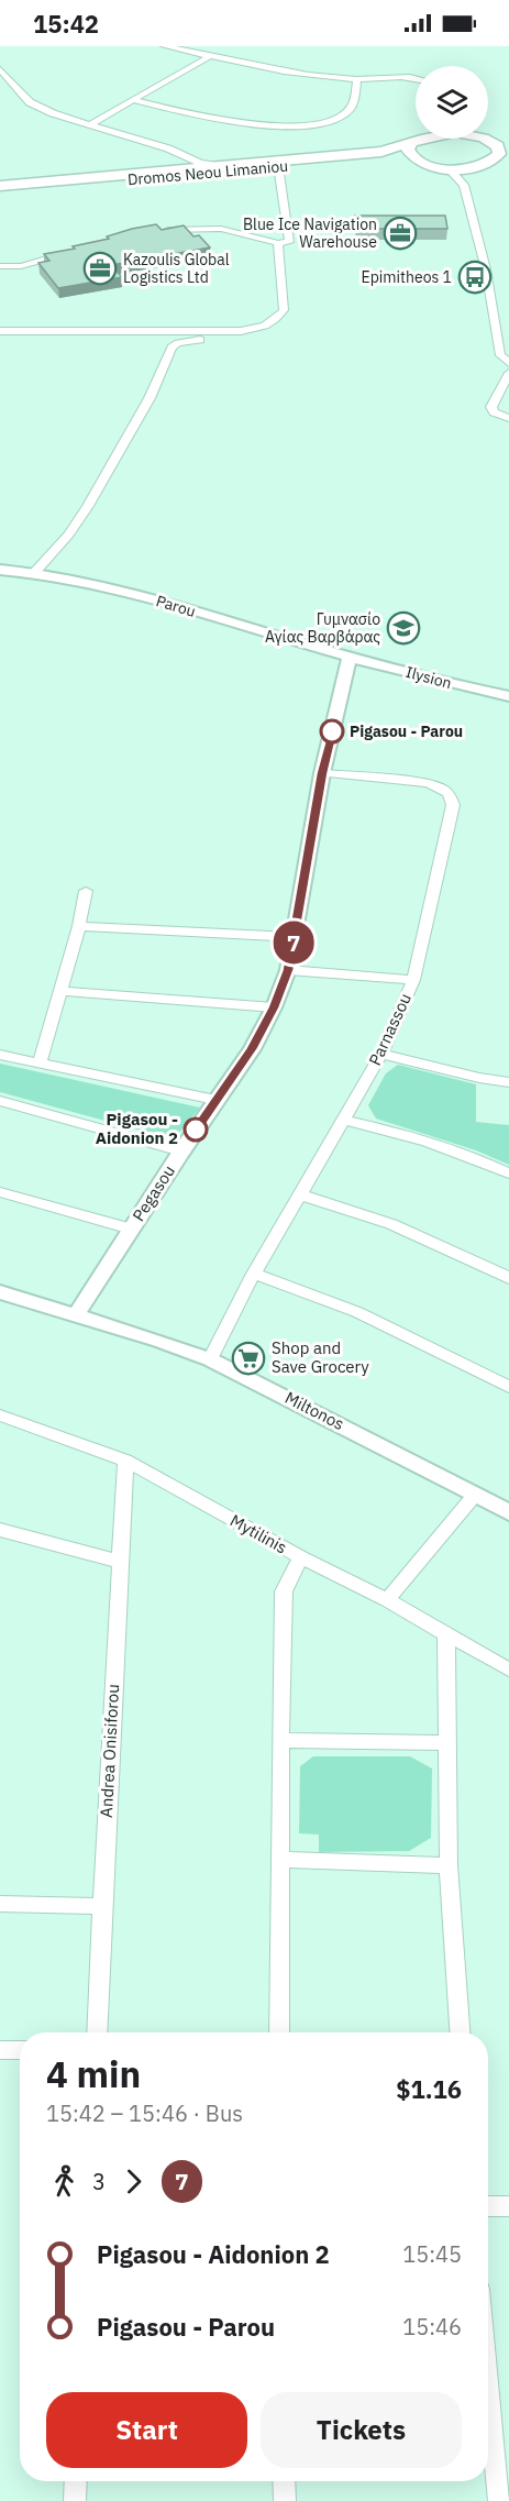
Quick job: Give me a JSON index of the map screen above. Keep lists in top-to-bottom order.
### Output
{
  "streets": {
    "main road": ["Dromos Neou Limaniou"],
    "street": [
      "Parou",
      "Ilysion",
      "Parnassou",
      "Pegasou",
      "Miltonos",
      "Mytilinis",
      "Andrea Onisiforou"
    ]
  },
  "crossings": [
    ["Parou", "Ilysion"],
    ["Parou", "Pegasou"],
    ["Ilysion", "Pegasou"],
    ["Parnassou", "Pegasou"],
    ["Parnassou", "Miltonos"],
    ["Pegasou", "Miltonos"],
    ["Mytilinis", "Andrea Onisiforou"]
  ],
  "places": {
    "office": ["Blue Ice Navigation Warehouse", "Kazoulis Global Logistics Ltd"],
    "bus stop": ["Epimitheos 1"],
    "school or university": ["Γυμνασίο Αγίας Βαρβάρας"],
    "other": ["Pigasou - Parou", "Pigasou - Aidonion 2"],
    "supermarket": ["Shop and Save Grocery"]
  },
  "lines": ["bus line 7"],
  "page": {
    "status": "15:42",
    "on_map": "7",
    "heading": ["4 min", "15:42 – 15:46 · Bus", "$1.16"],
    "legs": ["3", "7"],
    "list": [
      {
        "name": "Pigasou - Aidonion 2",
        "value": "15:45"
      },
      {
        "name": "Pigasou - Parou",
        "value": "15:46"
      }
    ],
    "buttons": ["Start", "Tickets"]
  }
}
